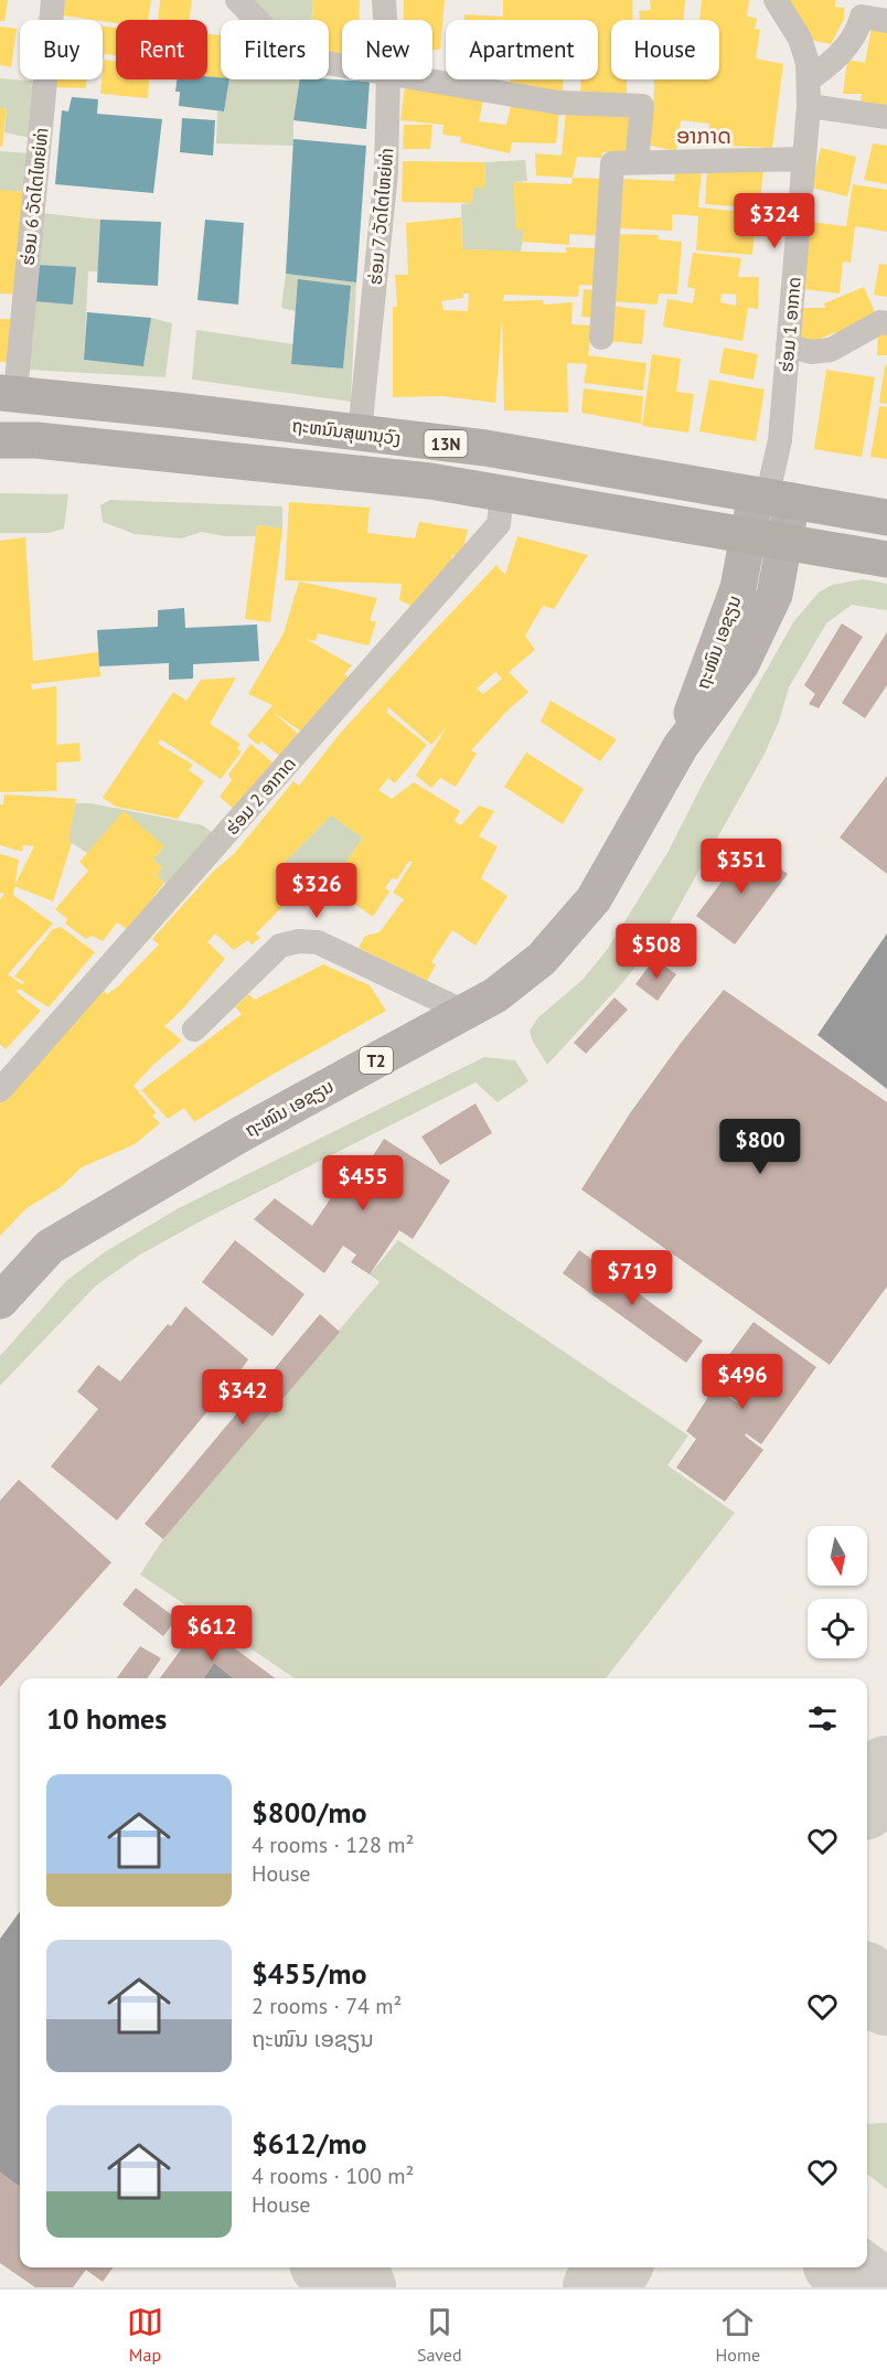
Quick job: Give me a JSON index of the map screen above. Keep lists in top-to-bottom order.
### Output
{
  "streets": {
    "highway": ["ຖະຫນົນສຸພານຸວົງ", "13N"],
    "main road": ["ຖະໜົນ ເອຊຽນ", "T2"],
    "street": [
      "ຮ່ອມ 6 ວັດໄຕໄຫຍ່ທ່າ",
      "ຮ່ອມ 7 ວັດໄຕໄຫຍ່ທ່າ",
      "ຮ່ອມ 1 ອາກາດ",
      "ຮ່ອມ 2 ອາກາດ"
    ]
  },
  "crossings": [
    ["ຮ່ອມ 6 ວັດໄຕໄຫຍ່ທ່າ", "ຖະຫນົນສຸພານຸວົງ"],
    ["ຮ່ອມ 7 ວັດໄຕໄຫຍ່ທ່າ", "ຖະຫນົນສຸພານຸວົງ"],
    ["ຮ່ອມ 1 ອາກາດ", "ຖະຫນົນສຸພານຸວົງ"],
    ["ຮ່ອມ 1 ອາກາດ", "ຖະໜົນ ເອຊຽນ"],
    ["ຖະຫນົນສຸພານຸວົງ", "ຖະໜົນ ເອຊຽນ"],
    ["13N", "ຖະໜົນ ເອຊຽນ"],
    ["13N", "ຮ່ອມ 2 ອາກາດ"]
  ],
  "districts": ["ອາກາດ"],
  "north": "bottom",
  "page": {
    "chip": [
      "Buy",
      "Rent",
      "Filters",
      "New",
      "Apartment",
      "House"
    ],
    "price": [
      "$324",
      "$351",
      "$326",
      "$508",
      "$800",
      "$455",
      "$719",
      "$496",
      "$342",
      "$612"
    ],
    "heading": "10 homes",
    "list": [
      {
        "name": "$800/mo",
        "note": "4 rooms · 128 m² · House"
      },
      {
        "name": "$455/mo",
        "note": "2 rooms · 74 m² · ຖະໜົນ ເອຊຽນ"
      },
      {
        "name": "$612/mo",
        "note": "4 rooms · 100 m² · House"
      }
    ],
    "tabs": ["Map", "Saved", "Home"]
  }
}
